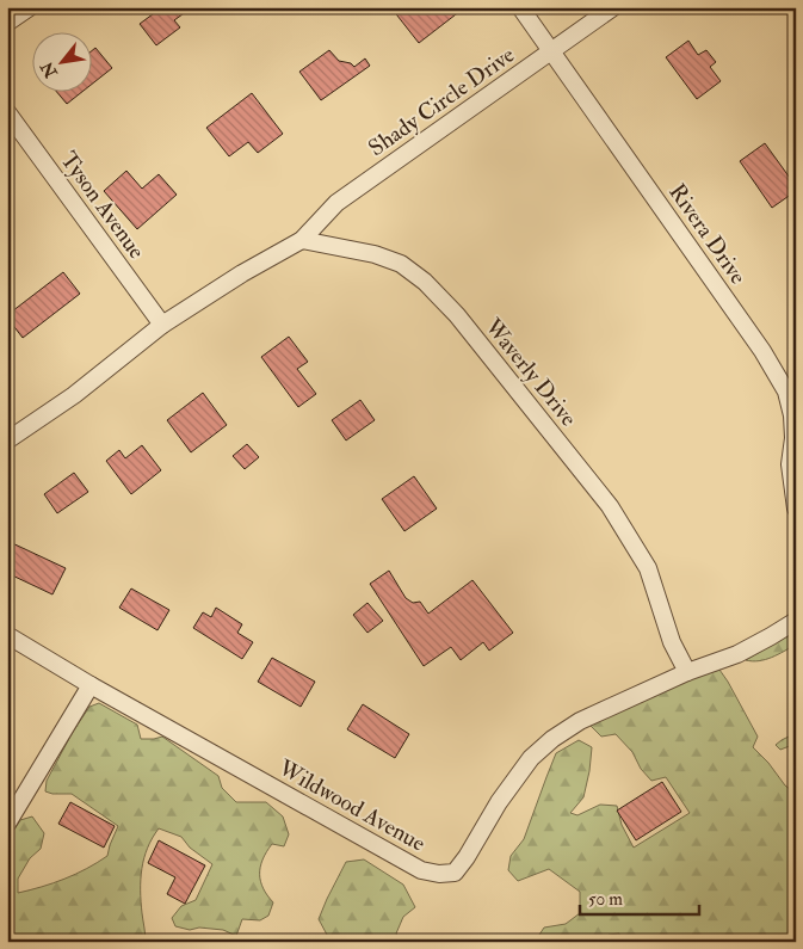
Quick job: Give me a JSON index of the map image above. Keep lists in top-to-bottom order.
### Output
{
  "streets": {
    "street": [
      "Shady Circle Drive",
      "Tyson Avenue",
      "Rivera Drive",
      "Waverly Drive",
      "Wildwood Avenue"
    ]
  },
  "crossings": [
    ["Shady Circle Drive", "Rivera Drive"],
    ["Shady Circle Drive", "Waverly Drive"],
    ["Waverly Drive", "Wildwood Avenue"]
  ],
  "scale_bar": "50 m",
  "north": "bottom left"
}
